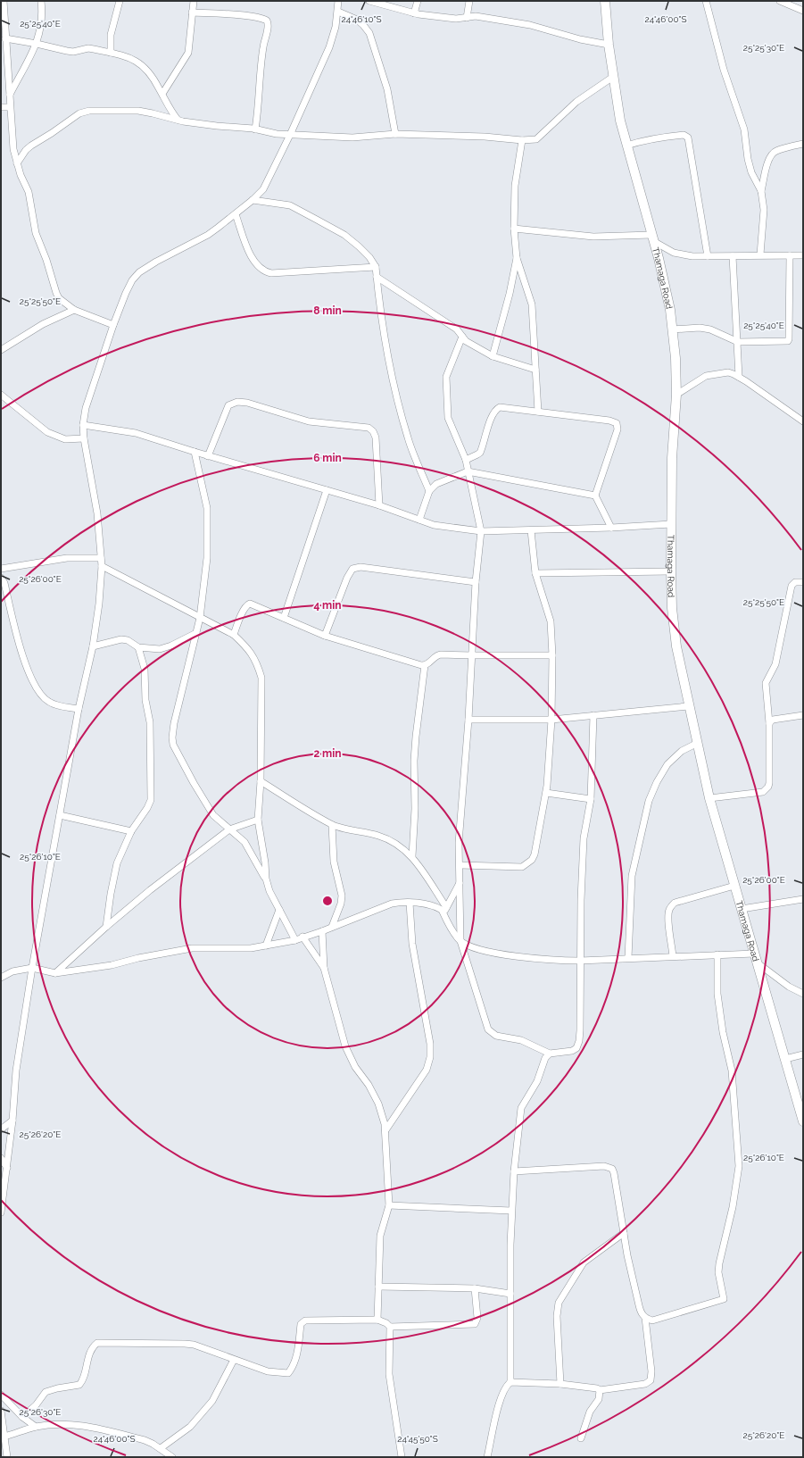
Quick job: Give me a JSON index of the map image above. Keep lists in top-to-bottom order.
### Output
{
  "streets": {
    "main road": ["Thamaga Road"]
  },
  "coordinates": [
    "24°46'10\"S",
    "24°46'00\"S",
    "25°25'40\"E",
    "25°25'30\"E",
    "25°25'50\"E",
    "25°26'00\"E",
    "25°26'10\"E",
    "25°26'20\"E",
    "25°26'30\"E",
    "24°45'50\"S"
  ],
  "rings": [
    "8 min",
    "6 min",
    "4 min",
    "2 min"
  ]
}
